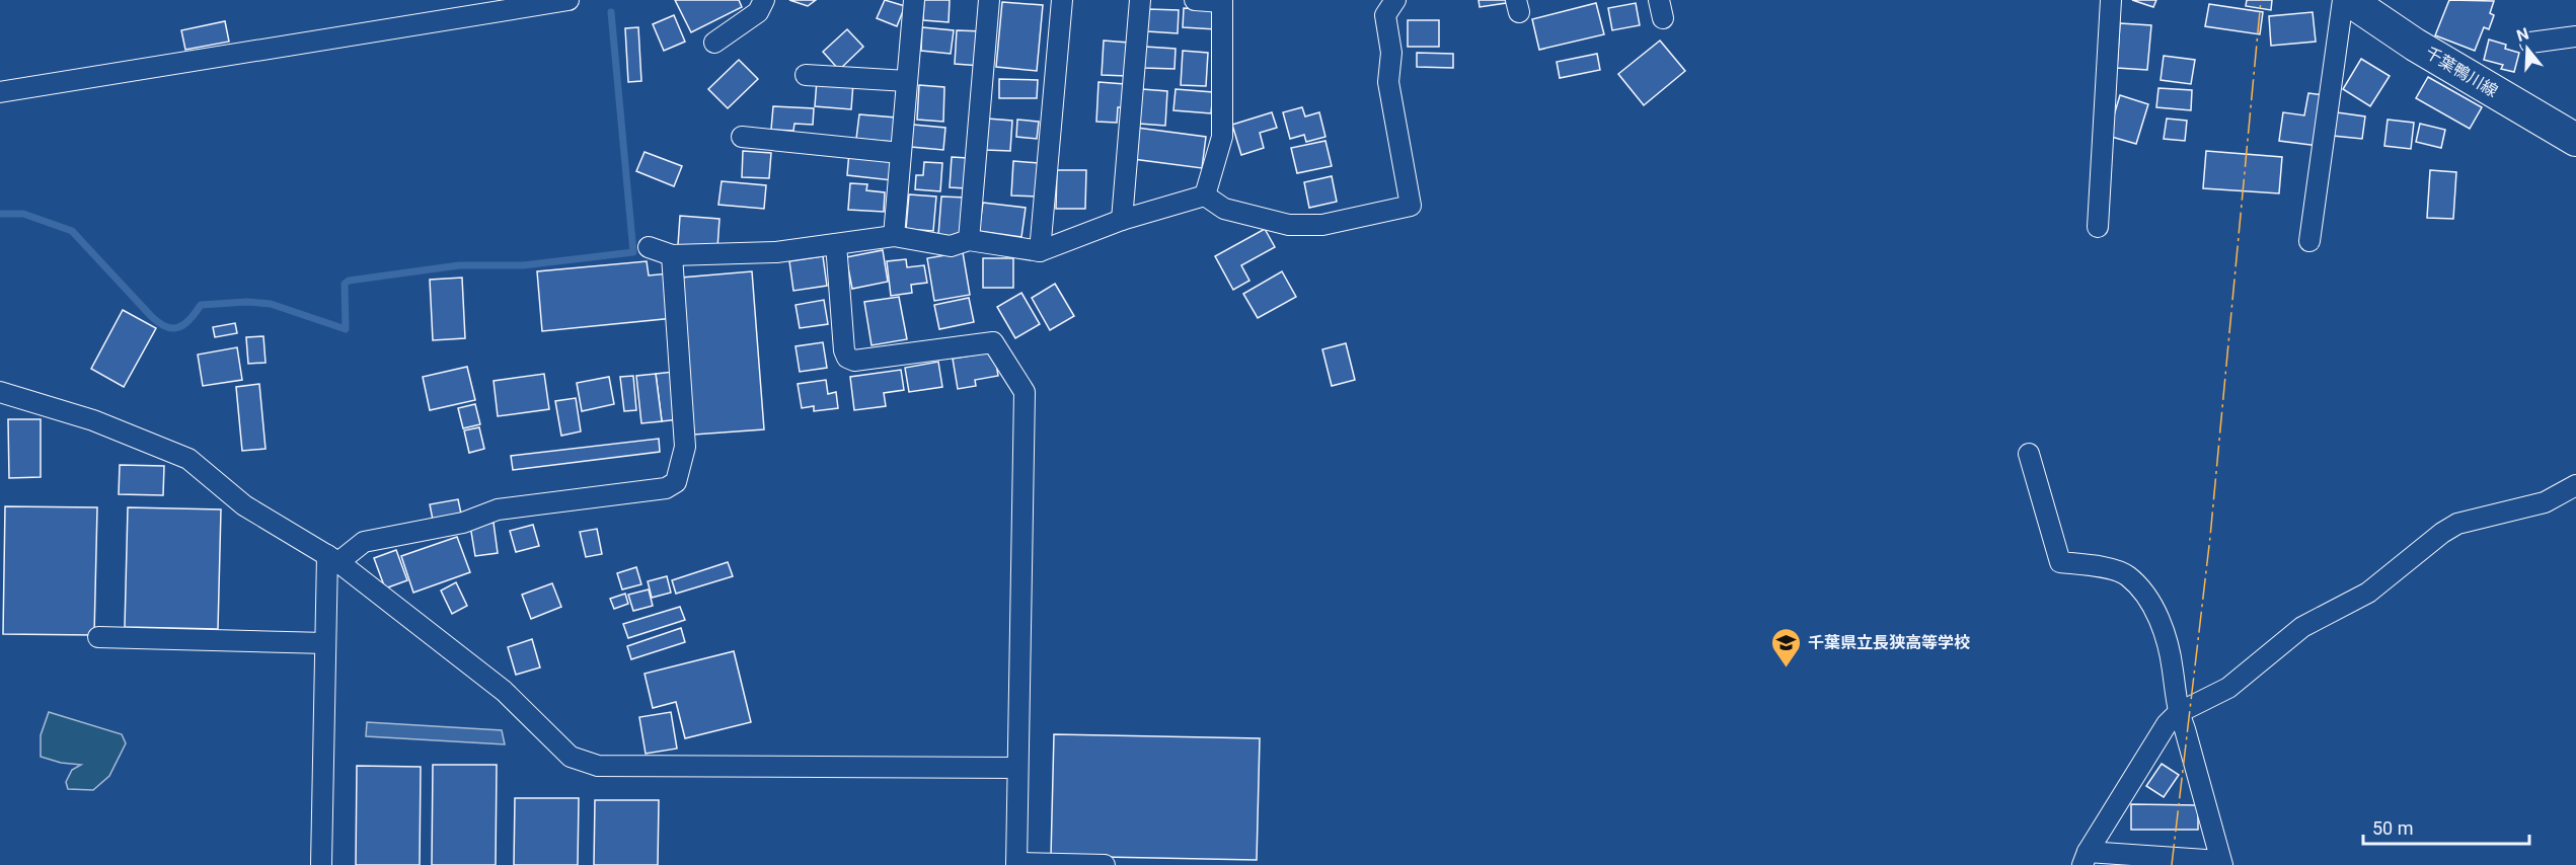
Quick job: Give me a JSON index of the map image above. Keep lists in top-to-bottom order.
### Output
{
  "streets": {
    "main road": ["千葉鴨川線"]
  },
  "places": {
    "school or university": ["千葉県立長狭高等学校"]
  },
  "scale_bar": "50 m",
  "north": "top"
}
